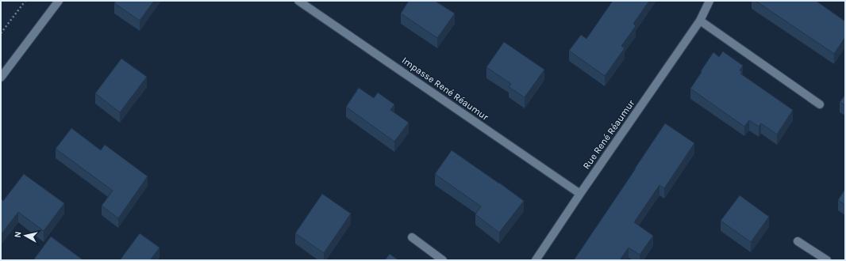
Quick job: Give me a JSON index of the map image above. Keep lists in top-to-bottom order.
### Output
{
  "streets": {
    "street": ["Impasse René Réaumur", "Rue René Réaumur"]
  },
  "crossings": [
    ["Impasse René Réaumur", "Rue René Réaumur"]
  ],
  "north": "left"
}
